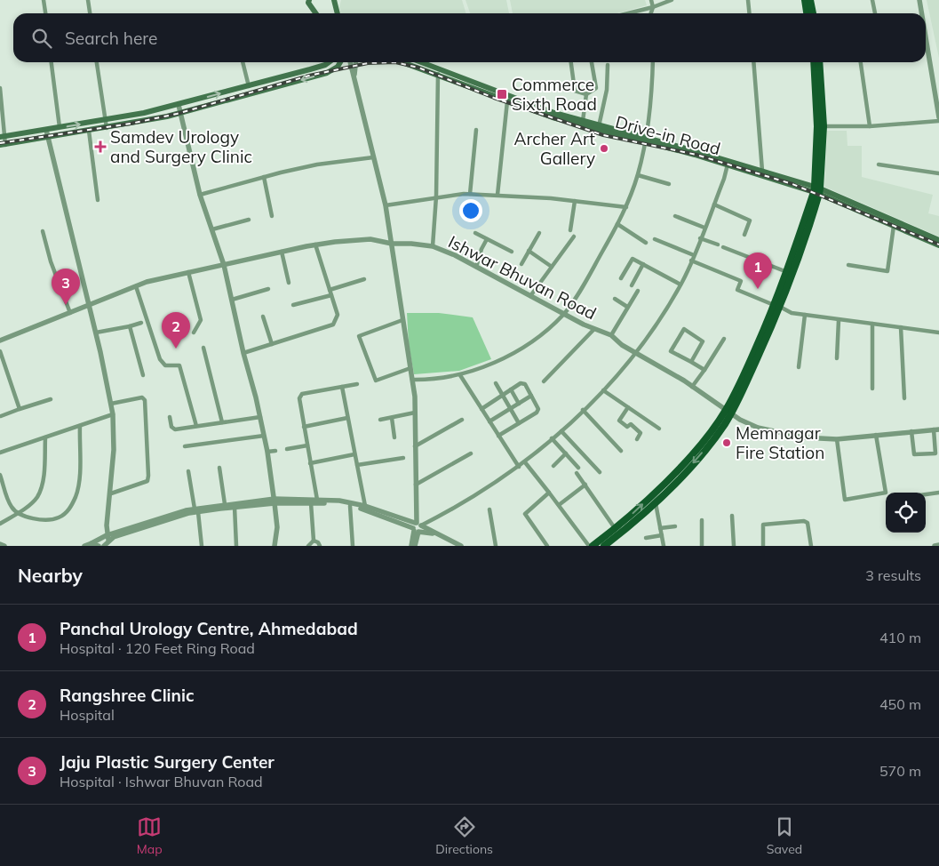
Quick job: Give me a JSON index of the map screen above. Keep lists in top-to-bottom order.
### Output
{
  "streets": {
    "main road": ["Drive-in Road"],
    "street": ["Ishwar Bhuvan Road"]
  },
  "places": {
    "transit": ["Commerce Sixth Road"],
    "health": ["Samdev Urology and Surgery Clinic"],
    "other": ["Archer Art Gallery", "Memnagar Fire Station"]
  },
  "page": {
    "search": "Search here",
    "pins": ["1", "3", "2"],
    "heading": ["Nearby", "3 results"],
    "list": [
      {
        "mark": "1",
        "name": "Panchal Urology Centre, Ahmedabad",
        "note": "Hospital · 120 Feet Ring Road",
        "value": "410 m"
      },
      {
        "mark": "2",
        "name": "Rangshree Clinic",
        "note": "Hospital",
        "value": "450 m"
      },
      {
        "mark": "3",
        "name": "Jaju Plastic Surgery Center",
        "note": "Hospital · Ishwar Bhuvan Road",
        "value": "570 m"
      }
    ],
    "nav": ["Map", "Directions", "Saved"]
  }
}
